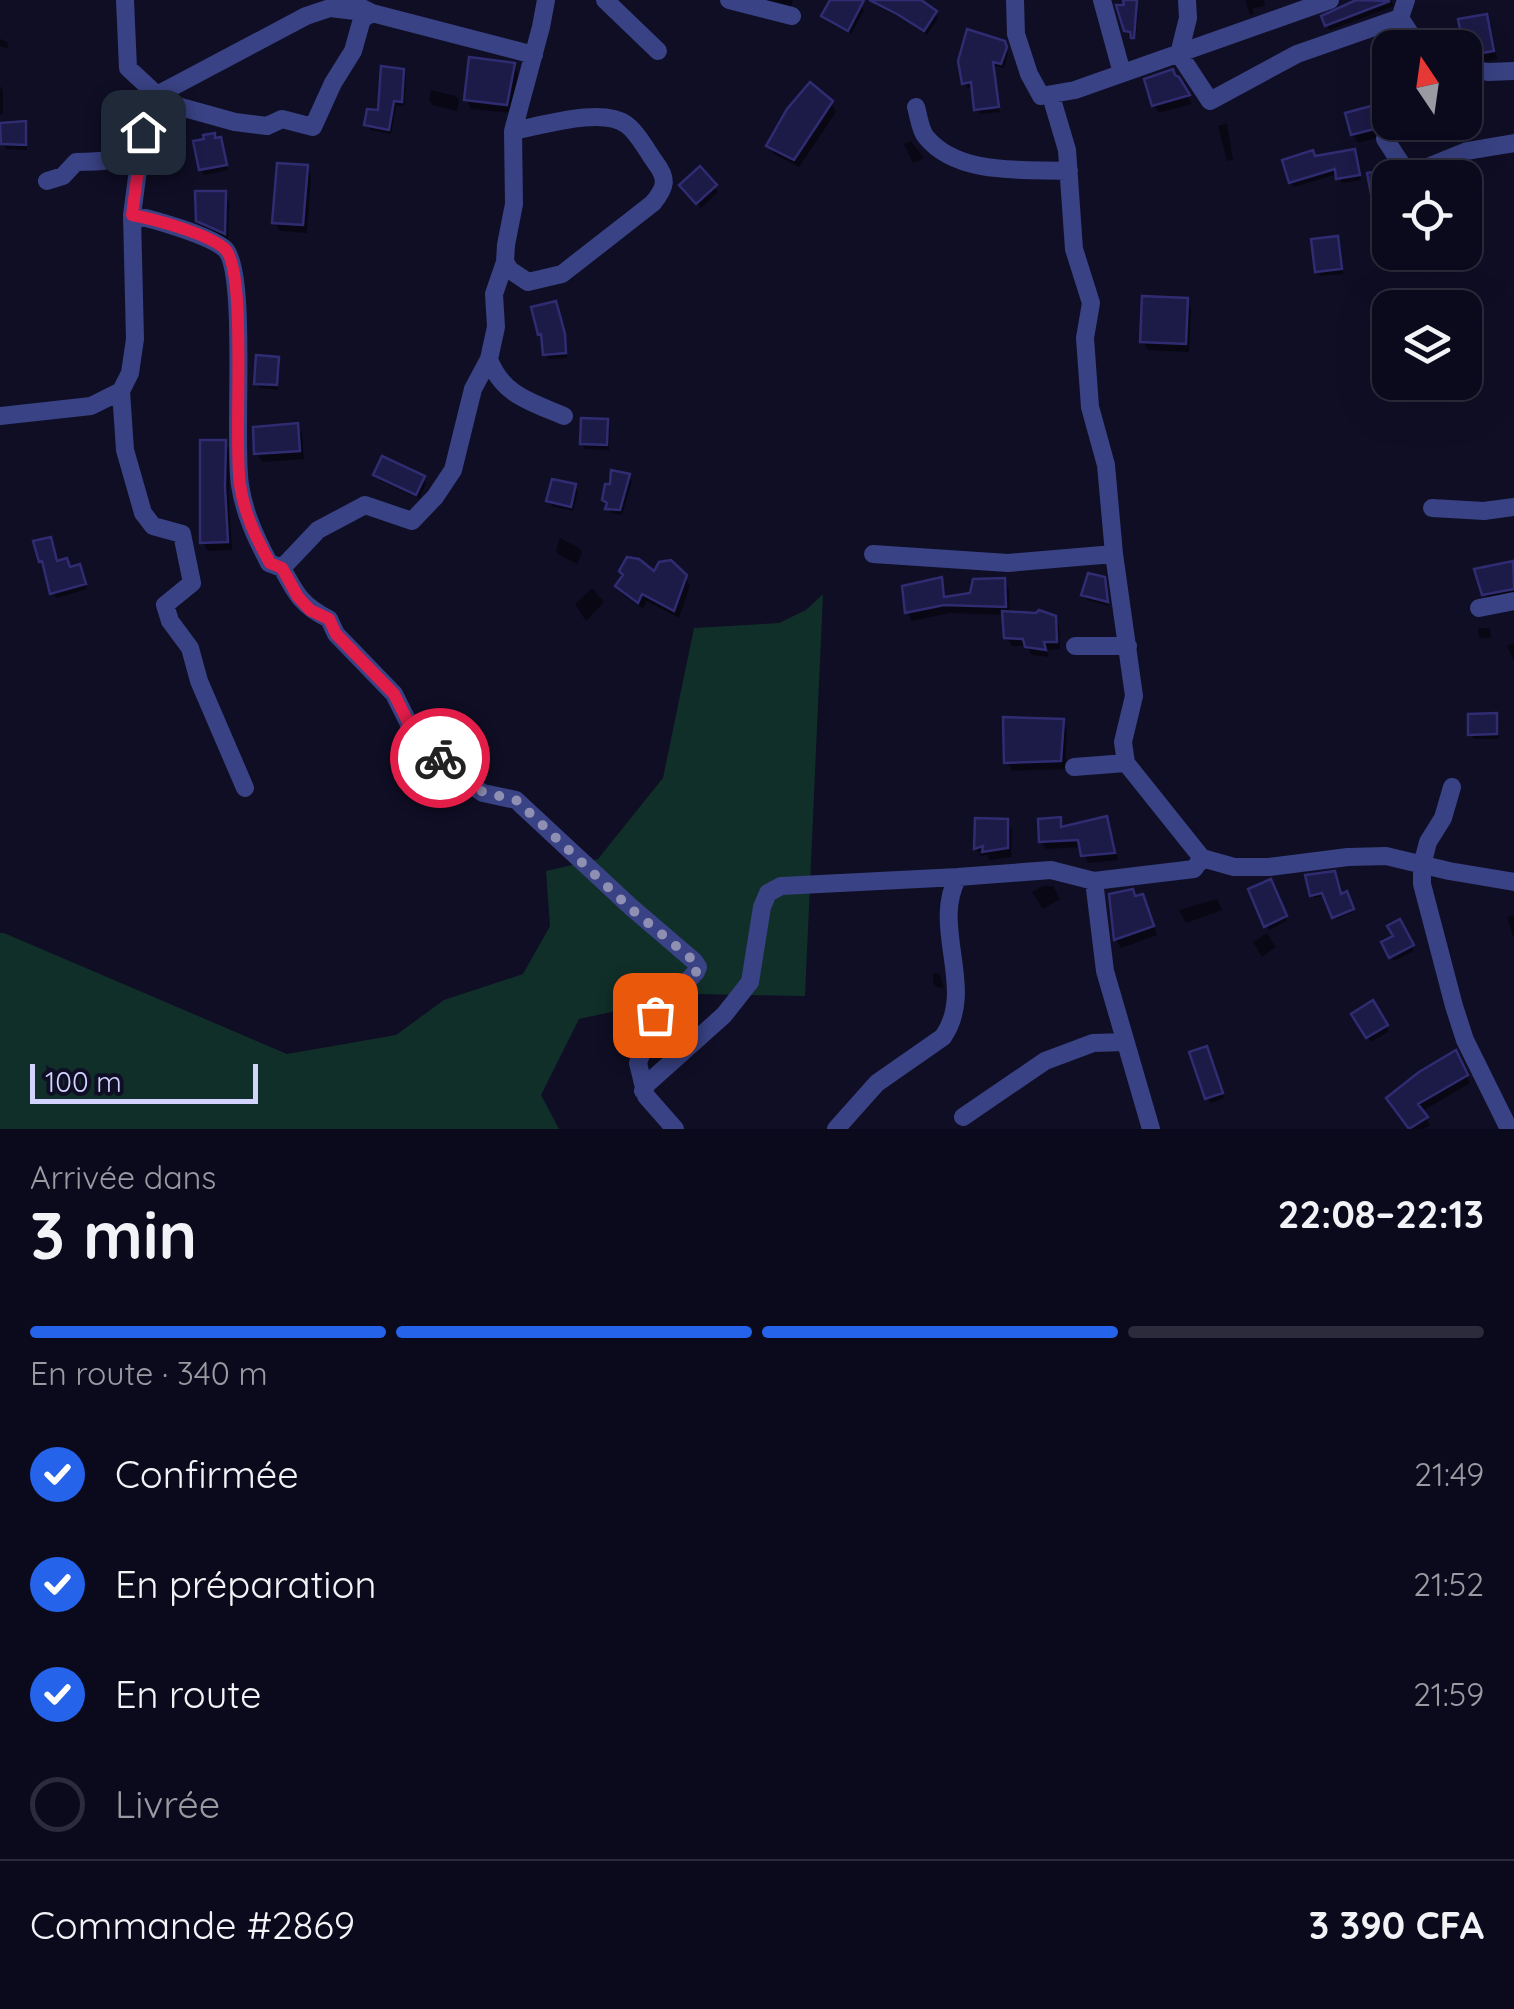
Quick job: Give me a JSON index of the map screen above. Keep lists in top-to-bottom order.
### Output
{
  "scale_bar": "100 m",
  "north": "top",
  "page": {
    "scale": "100 m",
    "heading": ["3 min", "Arrivée dans", "22:08–22:13"],
    "panel": ["Commande #2869", "3 390 CFA"],
    "bar": "En route · 340 m",
    "list": [
      ["Confirmée", "21:49"],
      ["En préparation", "21:52"],
      ["En route", "21:59"],
      "Livrée"
    ]
  }
}
